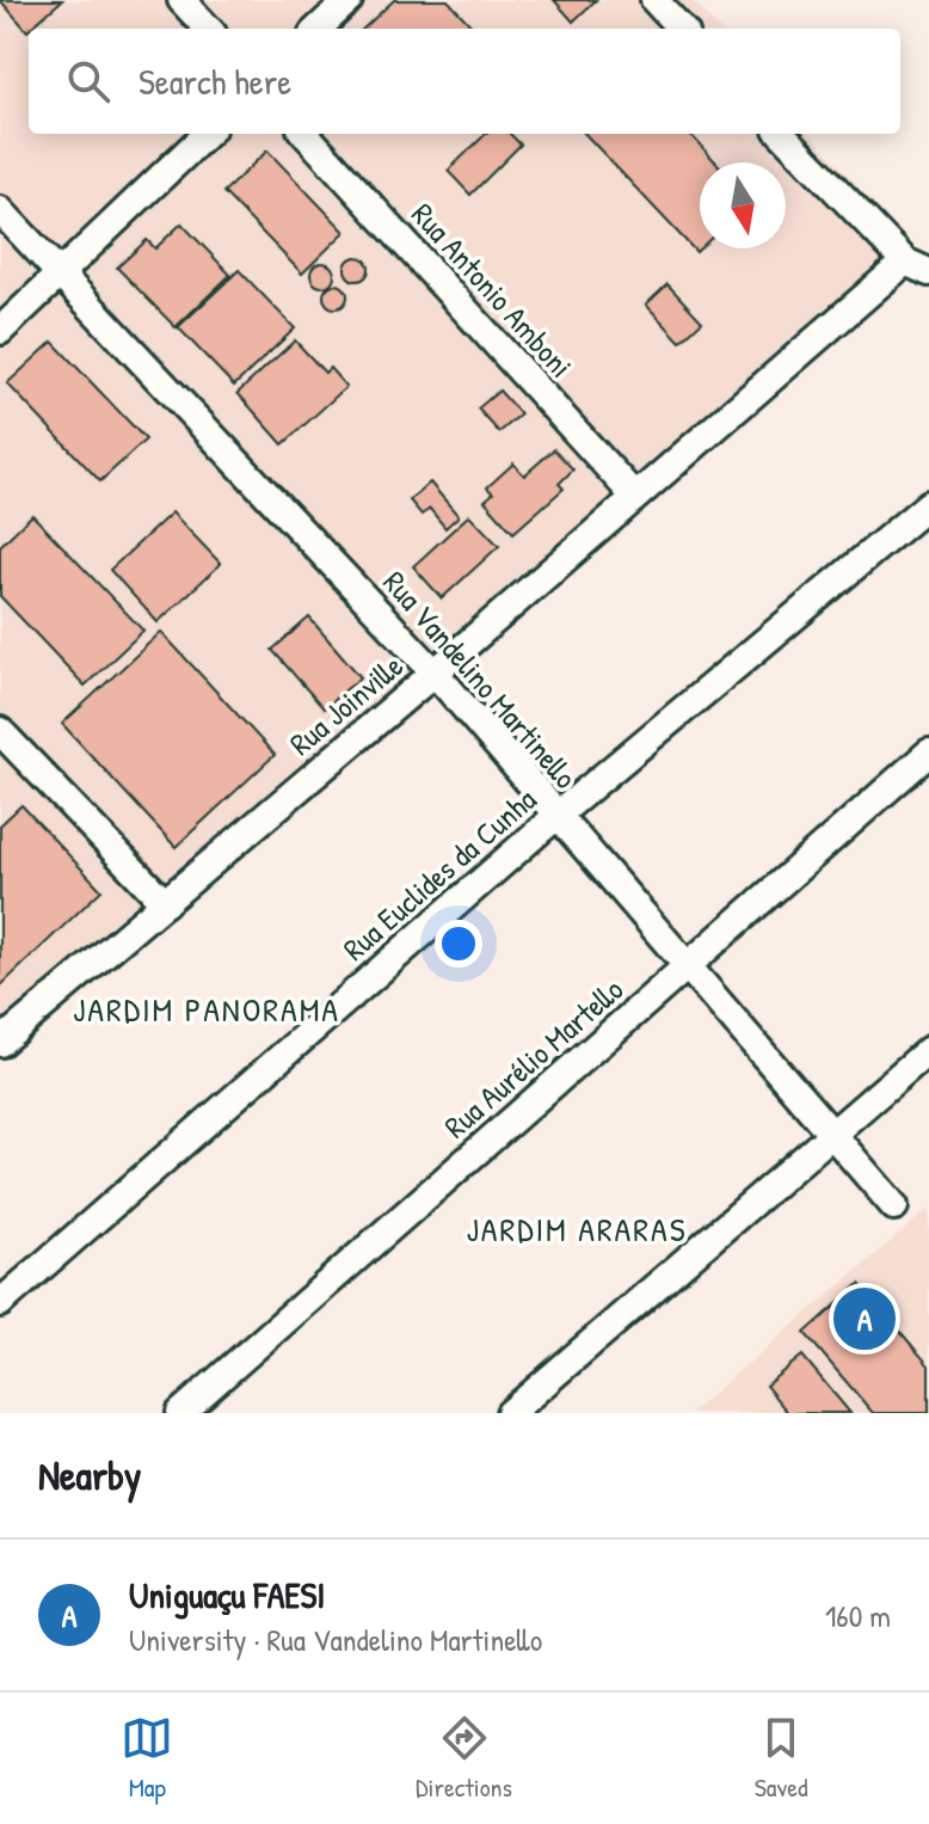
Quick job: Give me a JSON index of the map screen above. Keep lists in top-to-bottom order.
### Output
{
  "streets": {
    "street": [
      "Rua Antonio Amboni",
      "Rua Vandelino Martinello",
      "Rua Joinville",
      "Rua Euclides da Cunha",
      "Rua Aurélio Martello"
    ]
  },
  "crossings": [
    ["Rua Antonio Amboni", "Rua Joinville"],
    ["Rua Vandelino Martinello", "Rua Joinville"],
    ["Rua Vandelino Martinello", "Rua Euclides da Cunha"],
    ["Rua Vandelino Martinello", "Rua Aurélio Martello"]
  ],
  "districts": ["JARDIM PANORAMA", "JARDIM ARARAS"],
  "north": "bottom",
  "page": {
    "search": "Search here",
    "pins": "A",
    "heading": "Nearby",
    "list": [
      {
        "mark": "A",
        "name": "Uniguaçu FAESI",
        "note": "University · Rua Vandelino Martinello",
        "value": "160 m"
      }
    ],
    "nav": ["Map", "Directions", "Saved"]
  }
}
